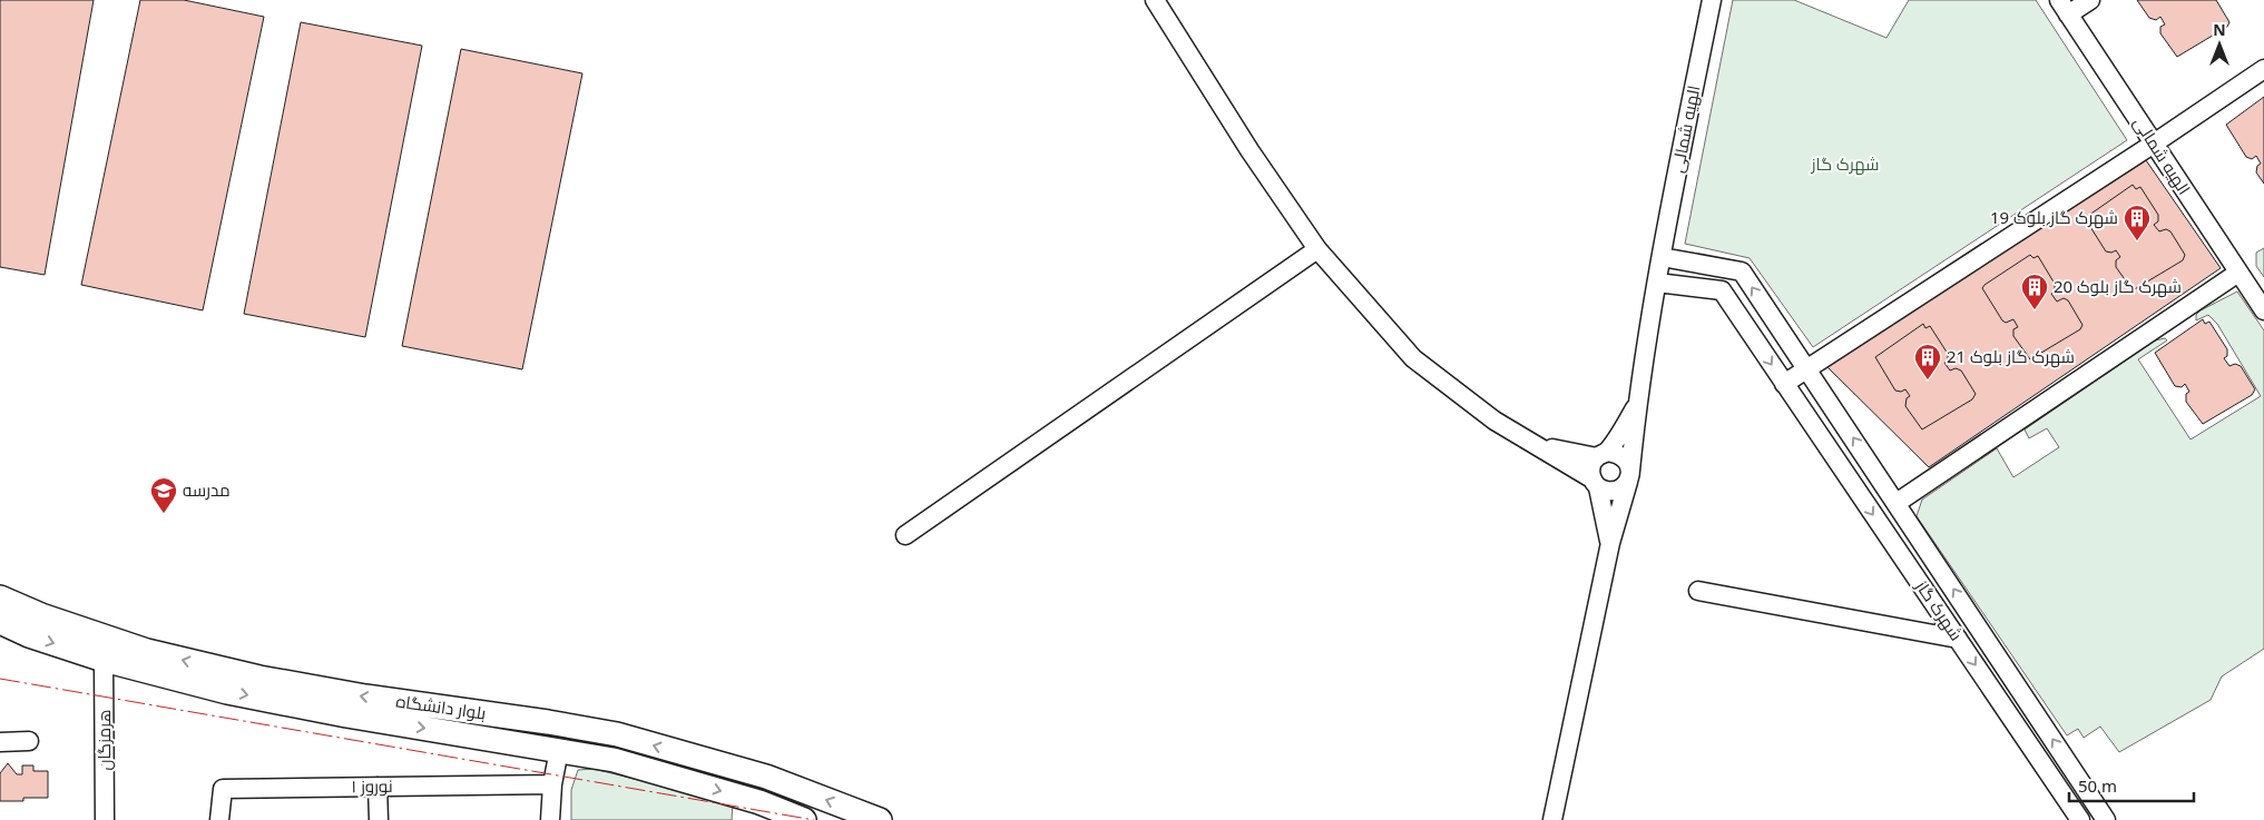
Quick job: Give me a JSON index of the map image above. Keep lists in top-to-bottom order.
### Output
{
  "streets": {
    "main road": ["بلوار دانشگاه"],
    "street": [
      "الهیه شمالی",
      "شهرک گاز",
      "هرمزگان",
      "نوروز ۱"
    ]
  },
  "crossings": [
    ["الهیه شمالی", "شهرک گاز"],
    ["بلوار دانشگاه", "هرمزگان"]
  ],
  "parks": ["شهرک گاز"],
  "places": {
    "building": ["شهرک گاز بلوک 19", "شهرک گاز بلوک 20", "شهرک گاز بلوک 21"],
    "school or university": ["مدرسه"]
  },
  "scale_bar": "50 m",
  "north": "top"
}
